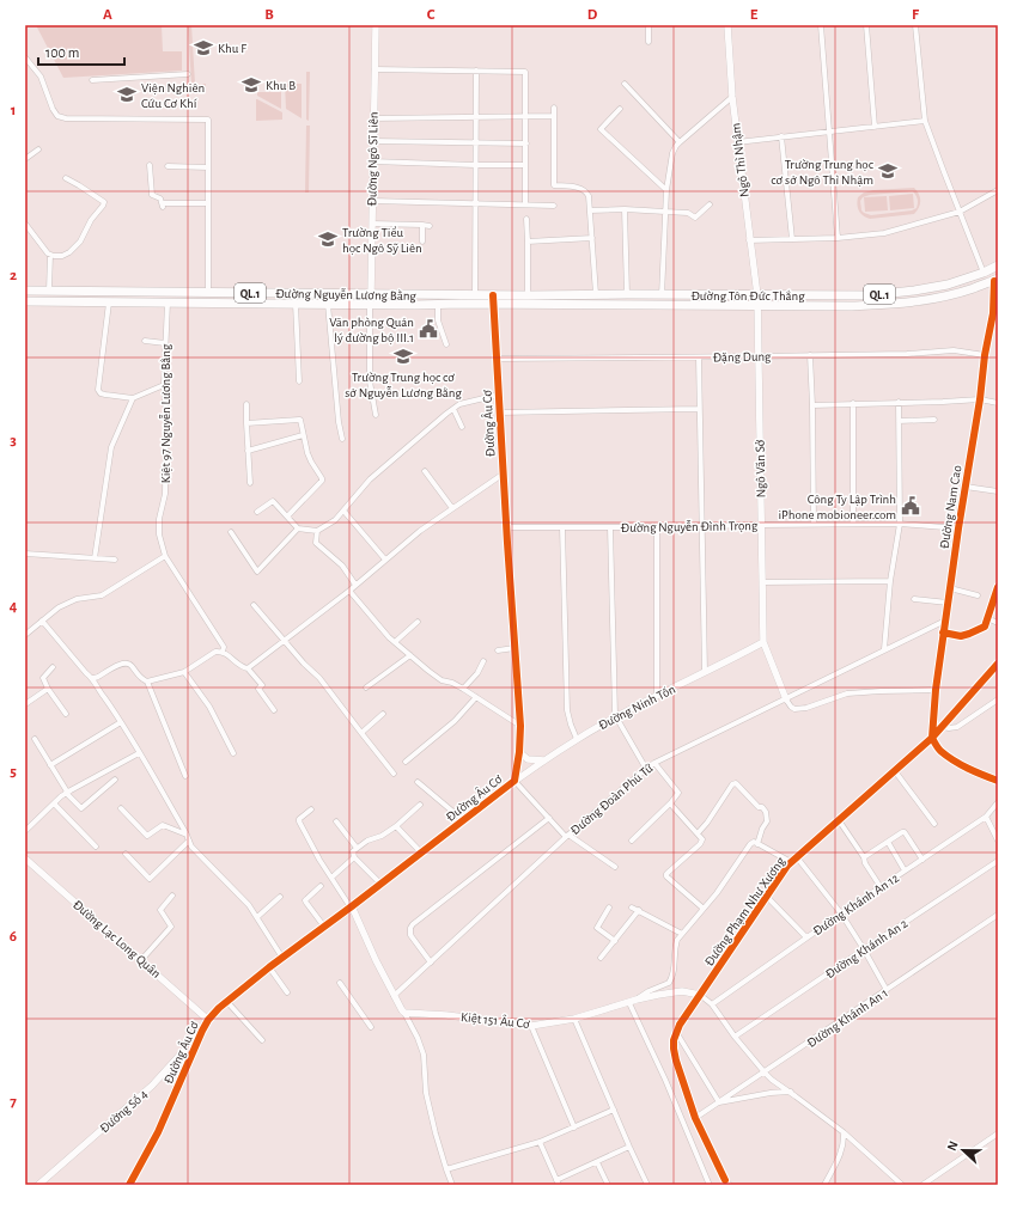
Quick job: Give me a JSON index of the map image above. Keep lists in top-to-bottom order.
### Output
{
  "streets": {
    "highway": ["QL.1", "Đường Nguyễn Lương Bằng", "Đường Tôn Đức Thắng"],
    "street": [
      "Đường Ngô Sĩ Liên",
      "Ngô Thì Nhậm",
      "Đặng Dung",
      "Kiệt 97 Nguyễn Lương Bằng",
      "Đường Âu Cơ",
      "Ngô Văn Sở",
      "Đường Nam Cao",
      "Đường Nguyễn Đình Trọng",
      "Đường Ninh Tốn",
      "Đường Đoàn Phú Tứ",
      "Đường Khánh An 12",
      "Đường Phạm Như Xương",
      "Đường Lạc Long Quân",
      "Đường Khánh An 2",
      "Đường Khánh An 1",
      "Kiệt 151 Âu Cơ",
      "Đường Số 4"
    ]
  },
  "crossings": [
    ["Đường Ngô Sĩ Liên", "Đường Nguyễn Lương Bằng"],
    ["Ngô Thì Nhậm", "Đường Tôn Đức Thắng"],
    ["Ngô Thì Nhậm", "Ngô Văn Sở"],
    ["Đường Nguyễn Lương Bằng", "Đường Tôn Đức Thắng"],
    ["Đường Nguyễn Lương Bằng", "Kiệt 97 Nguyễn Lương Bằng"],
    ["Đường Nguyễn Lương Bằng", "Đường Âu Cơ"],
    ["Đường Tôn Đức Thắng", "Đường Âu Cơ"],
    ["Đường Tôn Đức Thắng", "Ngô Văn Sở"],
    ["Đường Tôn Đức Thắng", "Đường Nam Cao"],
    ["Đặng Dung", "Đường Âu Cơ"],
    ["Đặng Dung", "Ngô Văn Sở"],
    ["Đặng Dung", "Đường Nam Cao"],
    ["Đường Âu Cơ", "Đường Nguyễn Đình Trọng"],
    ["Đường Âu Cơ", "Đường Ninh Tốn"],
    ["Đường Âu Cơ", "Đường Lạc Long Quân"],
    ["Đường Âu Cơ", "Đường Số 4"],
    ["Ngô Văn Sở", "Đường Nguyễn Đình Trọng"],
    ["Ngô Văn Sở", "Đường Ninh Tốn"],
    ["Đường Nam Cao", "Đường Nguyễn Đình Trọng"],
    ["Đường Nam Cao", "Đường Đoàn Phú Tứ"],
    ["Đường Nam Cao", "Đường Phạm Như Xương"],
    ["Đường Phạm Như Xương", "Đường Khánh An 1"],
    ["Đường Phạm Như Xương", "Kiệt 151 Âu Cơ"]
  ],
  "places": {
    "school or university": [
      "Khu F",
      "Khu B",
      "Viện Nghiên Cứu Cơ Khí",
      "Trường Trung học cơ sở Ngô Thì Nhậm",
      "Trường Tiểu học Ngô Sỹ Liên",
      "Trường Trung học cơ sở Nguyễn Lương Bằng"
    ],
    "public building": ["Văn phòng Quản lý đường bộ III.1", "Công Ty Lập Trình iPhone mobioneer.com"]
  },
  "scale_bar": "100 m",
  "north": "left",
  "grid": {
    "columns": [
      "A",
      "B",
      "C",
      "D",
      "E",
      "F"
    ],
    "rows": [
      "1",
      "2",
      "3",
      "4",
      "5",
      "6",
      "7"
    ]
  }
}
